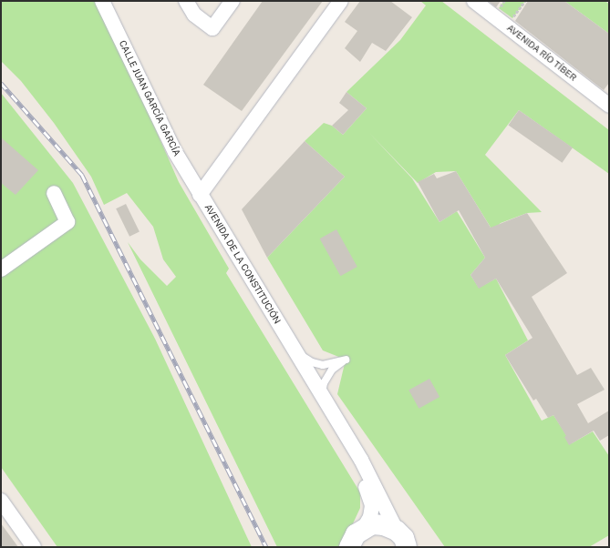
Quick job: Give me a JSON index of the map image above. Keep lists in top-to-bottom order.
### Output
{
  "streets": {
    "street": ["AVENIDA RÍO TÍBER", "CALLE JUAN GARCÍA GARCÍA", "AVENIDA DE LA CONSTITUCIÓN"]
  },
  "crossings": [
    ["CALLE JUAN GARCÍA GARCÍA", "AVENIDA DE LA CONSTITUCIÓN"]
  ]
}
